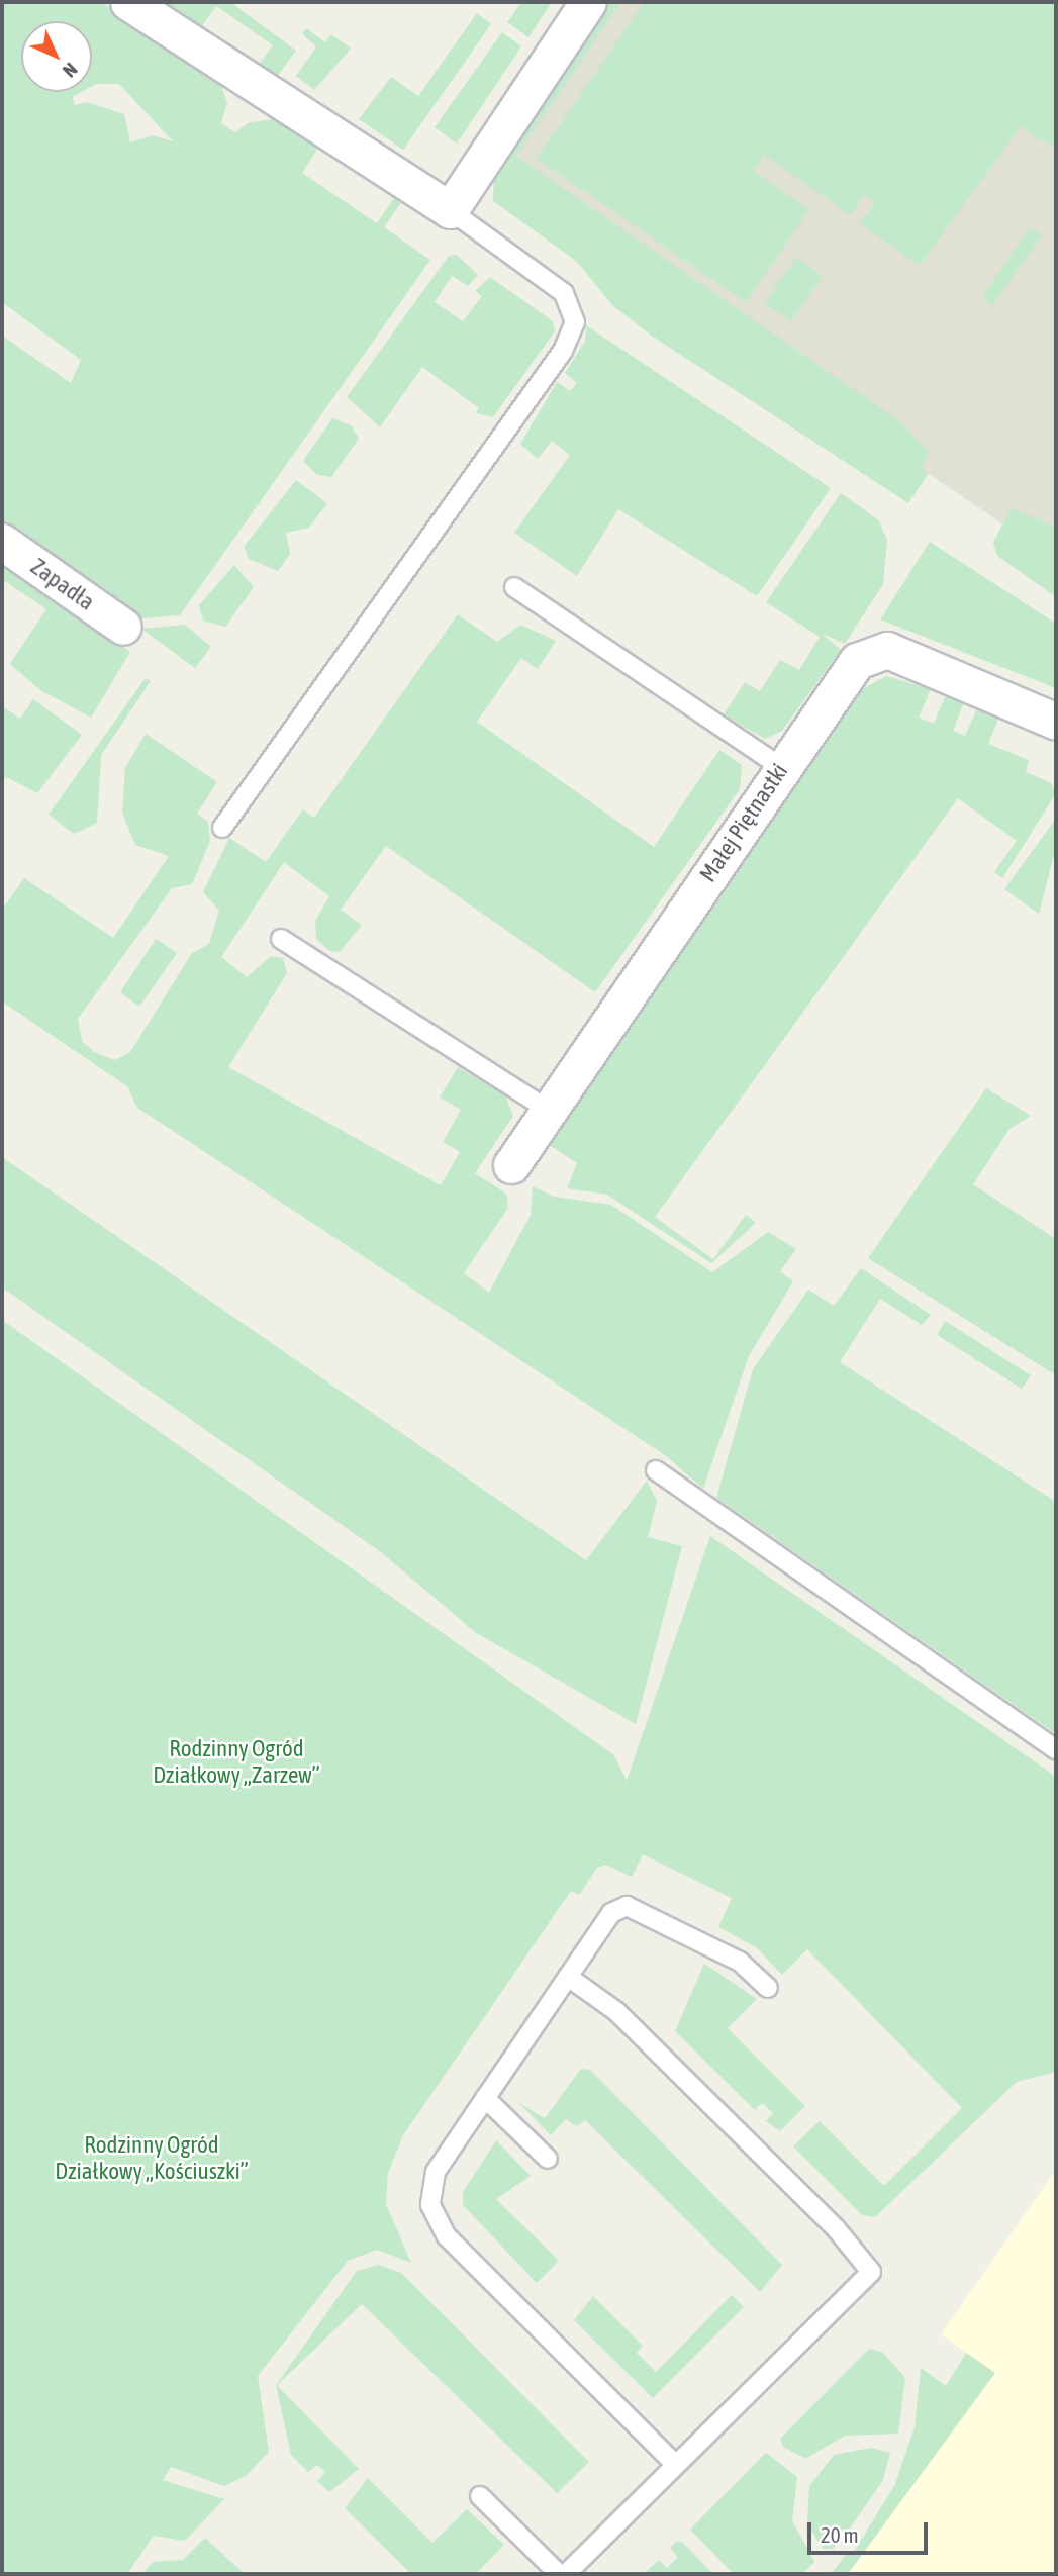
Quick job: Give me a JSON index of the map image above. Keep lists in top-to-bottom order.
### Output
{
  "streets": {
    "street": ["Zapadła", "Małej Piętnastki"]
  },
  "parks": ["Rodzinny Ogród Działkowy „Zarzew”", "Rodzinny Ogród Działkowy „Kościuszki”"],
  "scale_bar": "20 m",
  "north": "bottom right"
}
